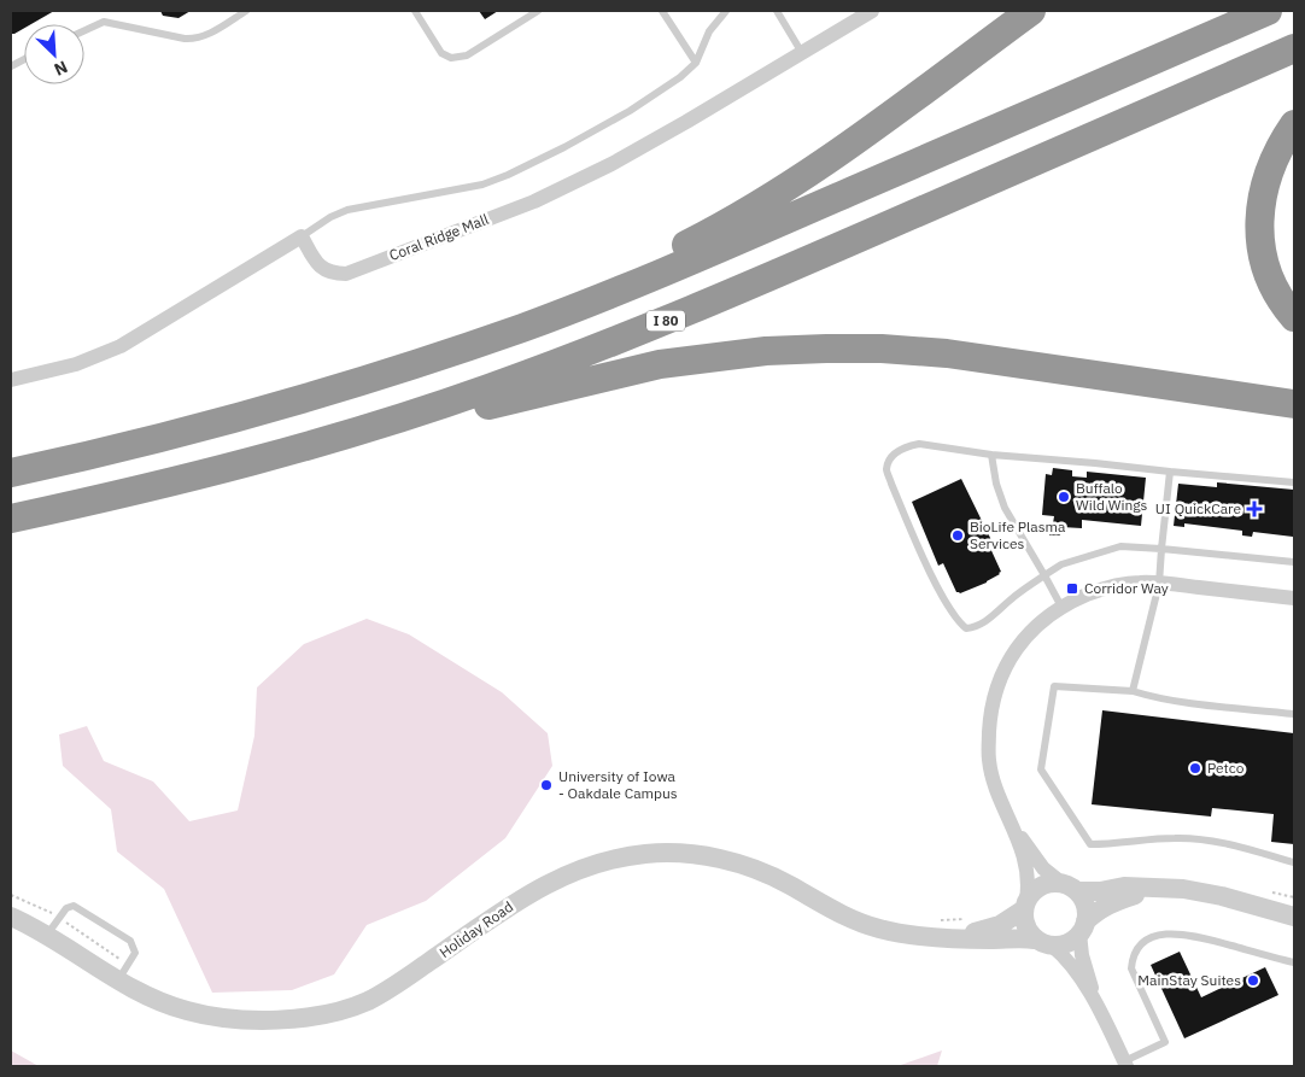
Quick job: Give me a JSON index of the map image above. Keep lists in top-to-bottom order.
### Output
{
  "streets": {
    "highway": ["I 80"],
    "street": ["Coral Ridge Mall", "Holiday Road"]
  },
  "places": {
    "other": [
      "Buffalo Wild Wings",
      "BioLife Plasma Services",
      "Petco",
      "University of Iowa - Oakdale Campus",
      "MainStay Suites"
    ],
    "health": ["UI QuickCare"],
    "transit": ["Corridor Way"]
  },
  "north": "bottom right"
}
